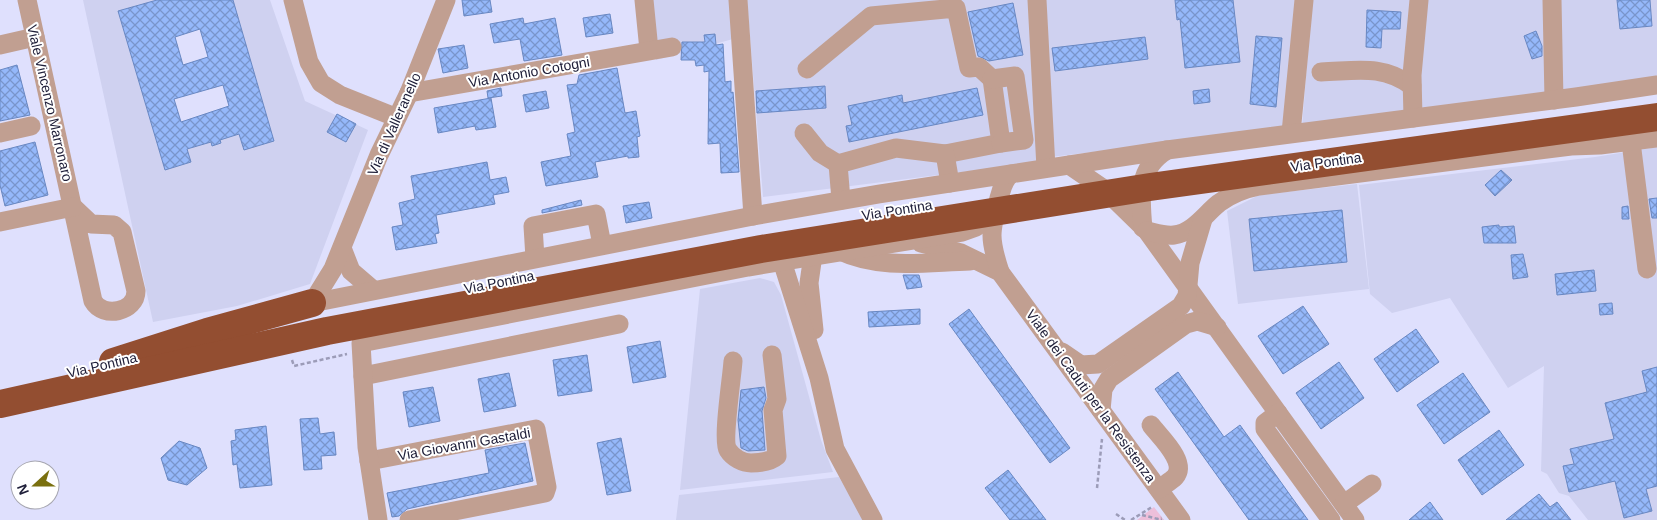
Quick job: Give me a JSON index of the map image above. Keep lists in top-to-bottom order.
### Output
{
  "streets": {
    "highway": ["Via Pontina"],
    "street": [
      "Via Antonio Cotogni",
      "Viale Vincenzo Marronaro",
      "Via di Valleranello",
      "Viale dei Caduti per la Resistenza",
      "Via Giovanni Gastaldi"
    ]
  },
  "crossings": [
    ["Via Antonio Cotogni", "Via di Valleranello"],
    ["Via di Valleranello", "Via Pontina"],
    ["Via Pontina", "Viale dei Caduti per la Resistenza"]
  ],
  "north": "left"
}
